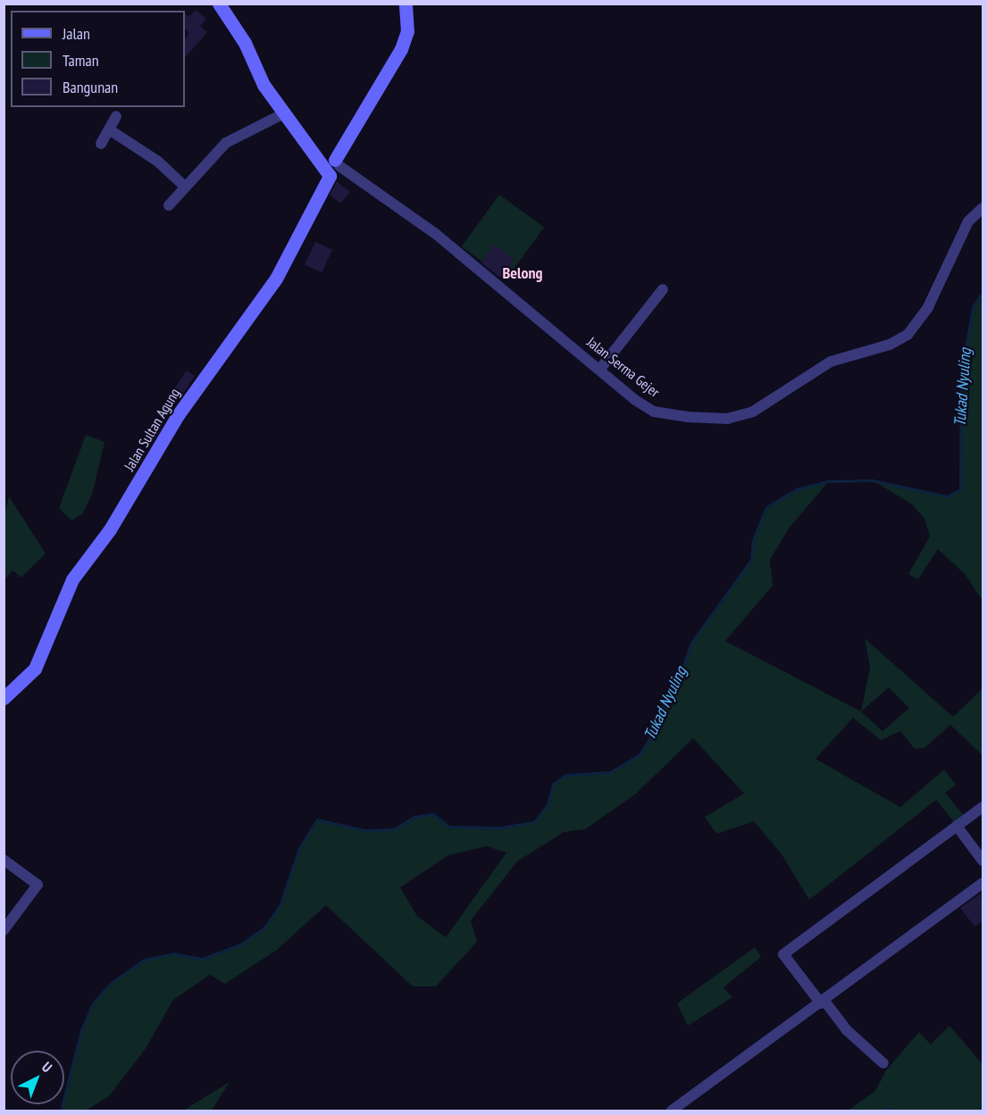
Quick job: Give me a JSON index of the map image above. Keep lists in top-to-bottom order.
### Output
{
  "streets": {
    "street": ["Jalan Serma Gejer", "Jalan Sultan Agung"]
  },
  "crossings": [
    ["Jalan Serma Gejer", "Jalan Sultan Agung"]
  ],
  "districts": ["Belong"],
  "water": ["Tukad Nyuling"],
  "legend": ["Jalan", "Taman", "Bangunan"],
  "north": "top right"
}
